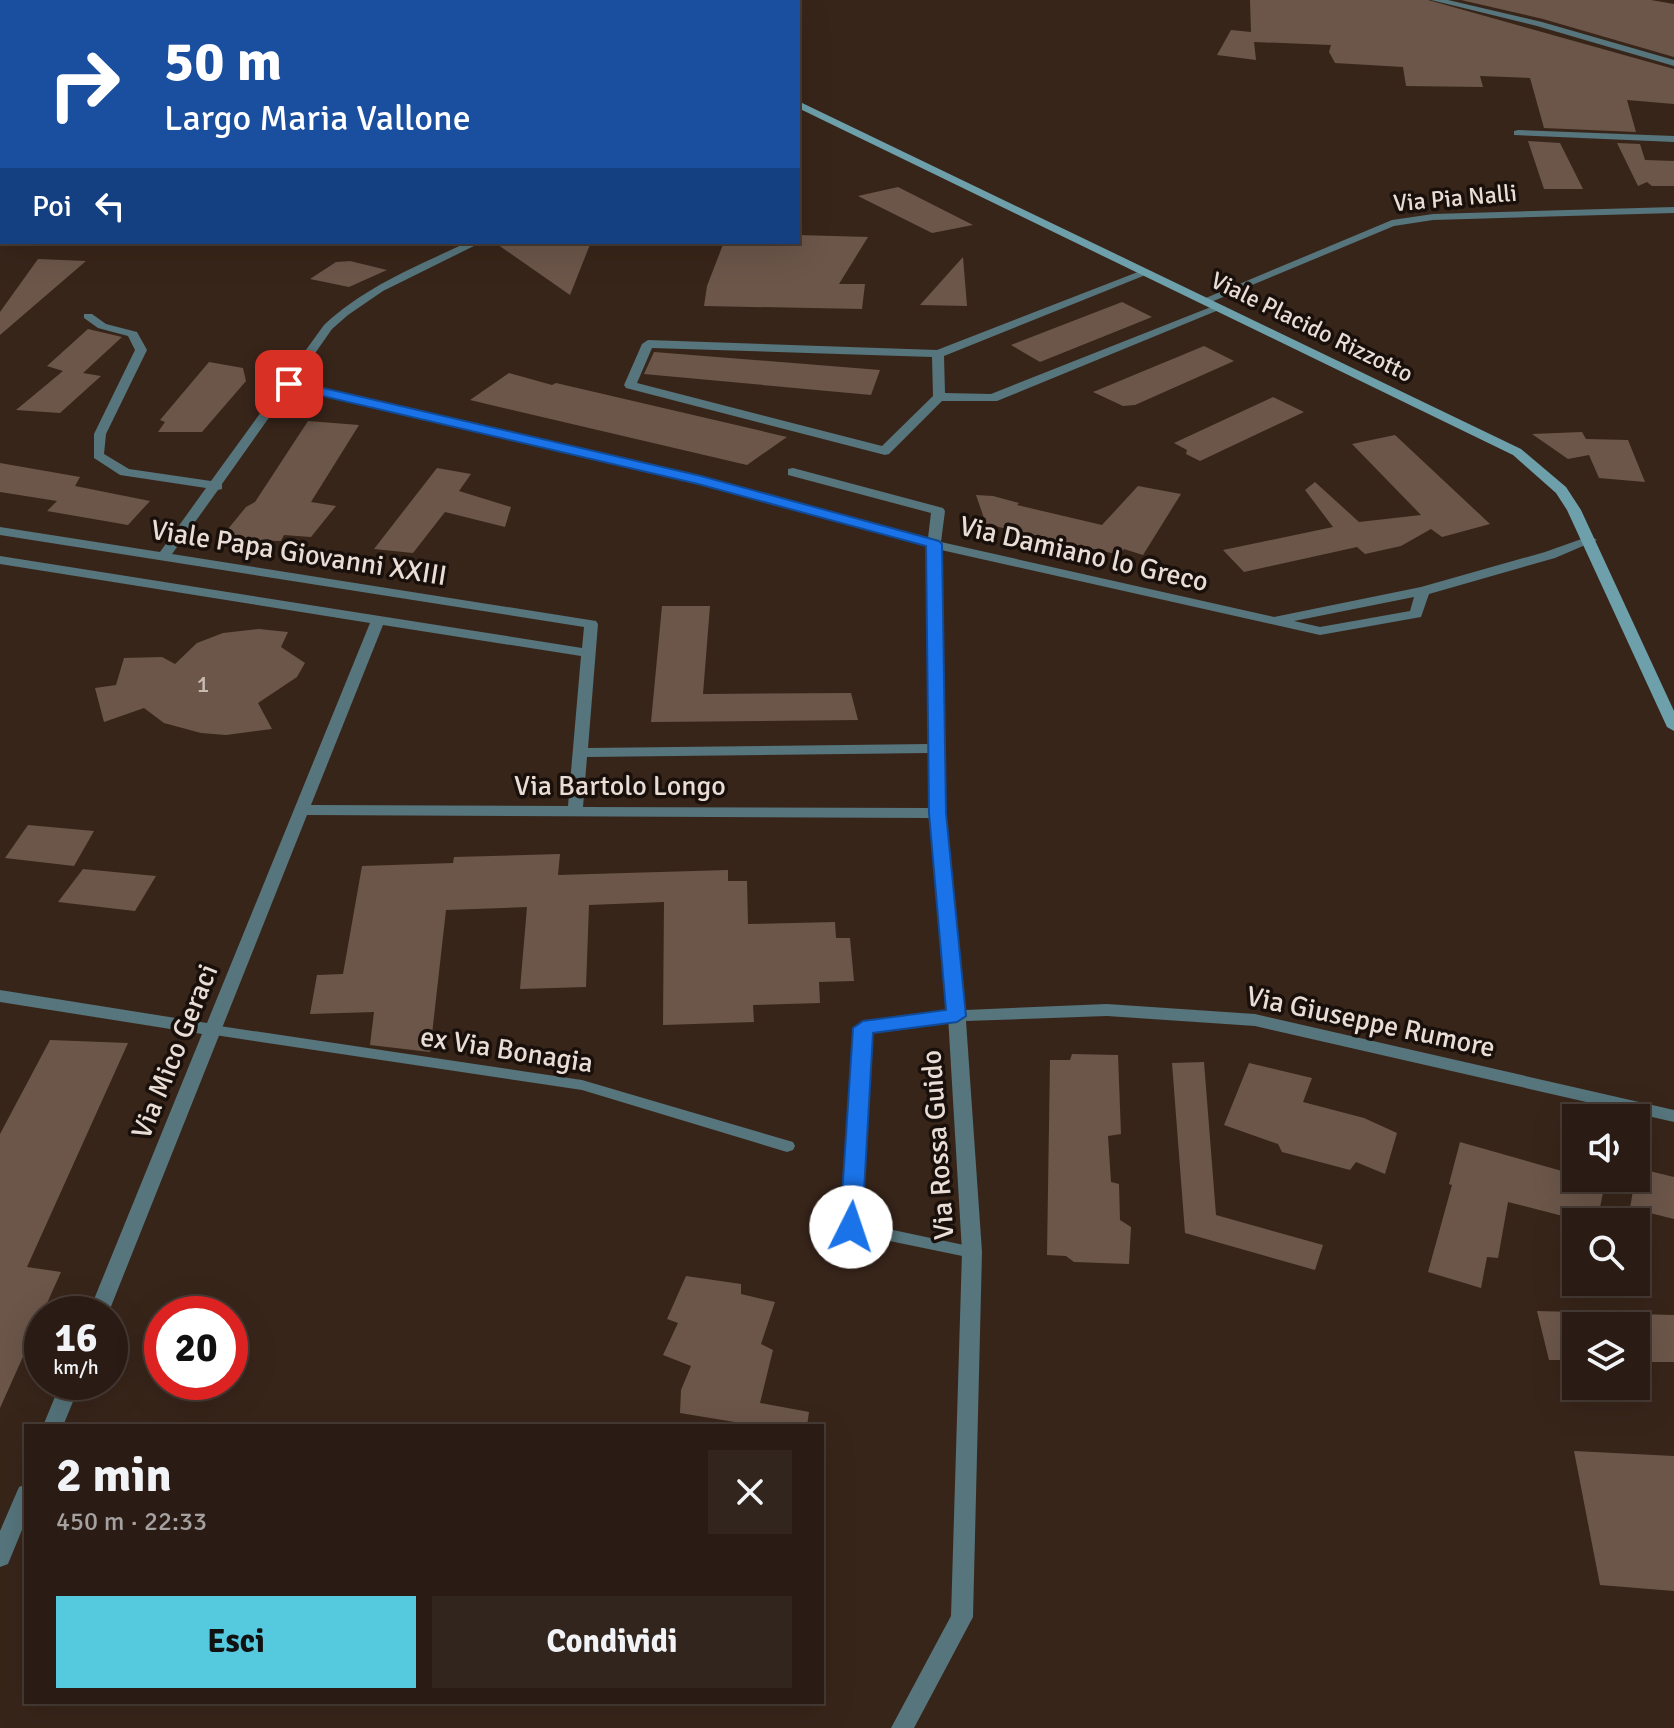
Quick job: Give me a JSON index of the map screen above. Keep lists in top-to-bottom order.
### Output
{
  "streets": {
    "street": [
      "Via Pia Nalli",
      "Viale Placido Rizzotto",
      "Viale Papa Giovanni XXIII",
      "Via Damiano lo Greco",
      "Via Bartolo Longo",
      "Via Giuseppe Rumore",
      "Via Mico Geraci",
      "Via Rossa Guido"
    ],
    "lane": ["ex Via Bonagia"]
  },
  "crossings": [
    ["Via Pia Nalli", "Viale Placido Rizzotto"],
    ["Viale Placido Rizzotto", "Via Damiano lo Greco"],
    ["Viale Papa Giovanni XXIII", "Via Mico Geraci"],
    ["Via Damiano lo Greco", "Via Rossa Guido"],
    ["Via Bartolo Longo", "Via Mico Geraci"],
    ["Via Bartolo Longo", "Via Rossa Guido"],
    ["Via Giuseppe Rumore", "Via Rossa Guido"],
    ["ex Via Bonagia", "Via Mico Geraci"]
  ],
  "house_numbers": ["1"],
  "page": {
    "turn": ["50 m", "Largo Maria Vallone"],
    "then": "Poi",
    "speed": "16 km/h",
    "limit": "20",
    "heading": ["2 min", "450 m · 22:33"],
    "buttons": ["Esci", "Condividi"]
  }
}
